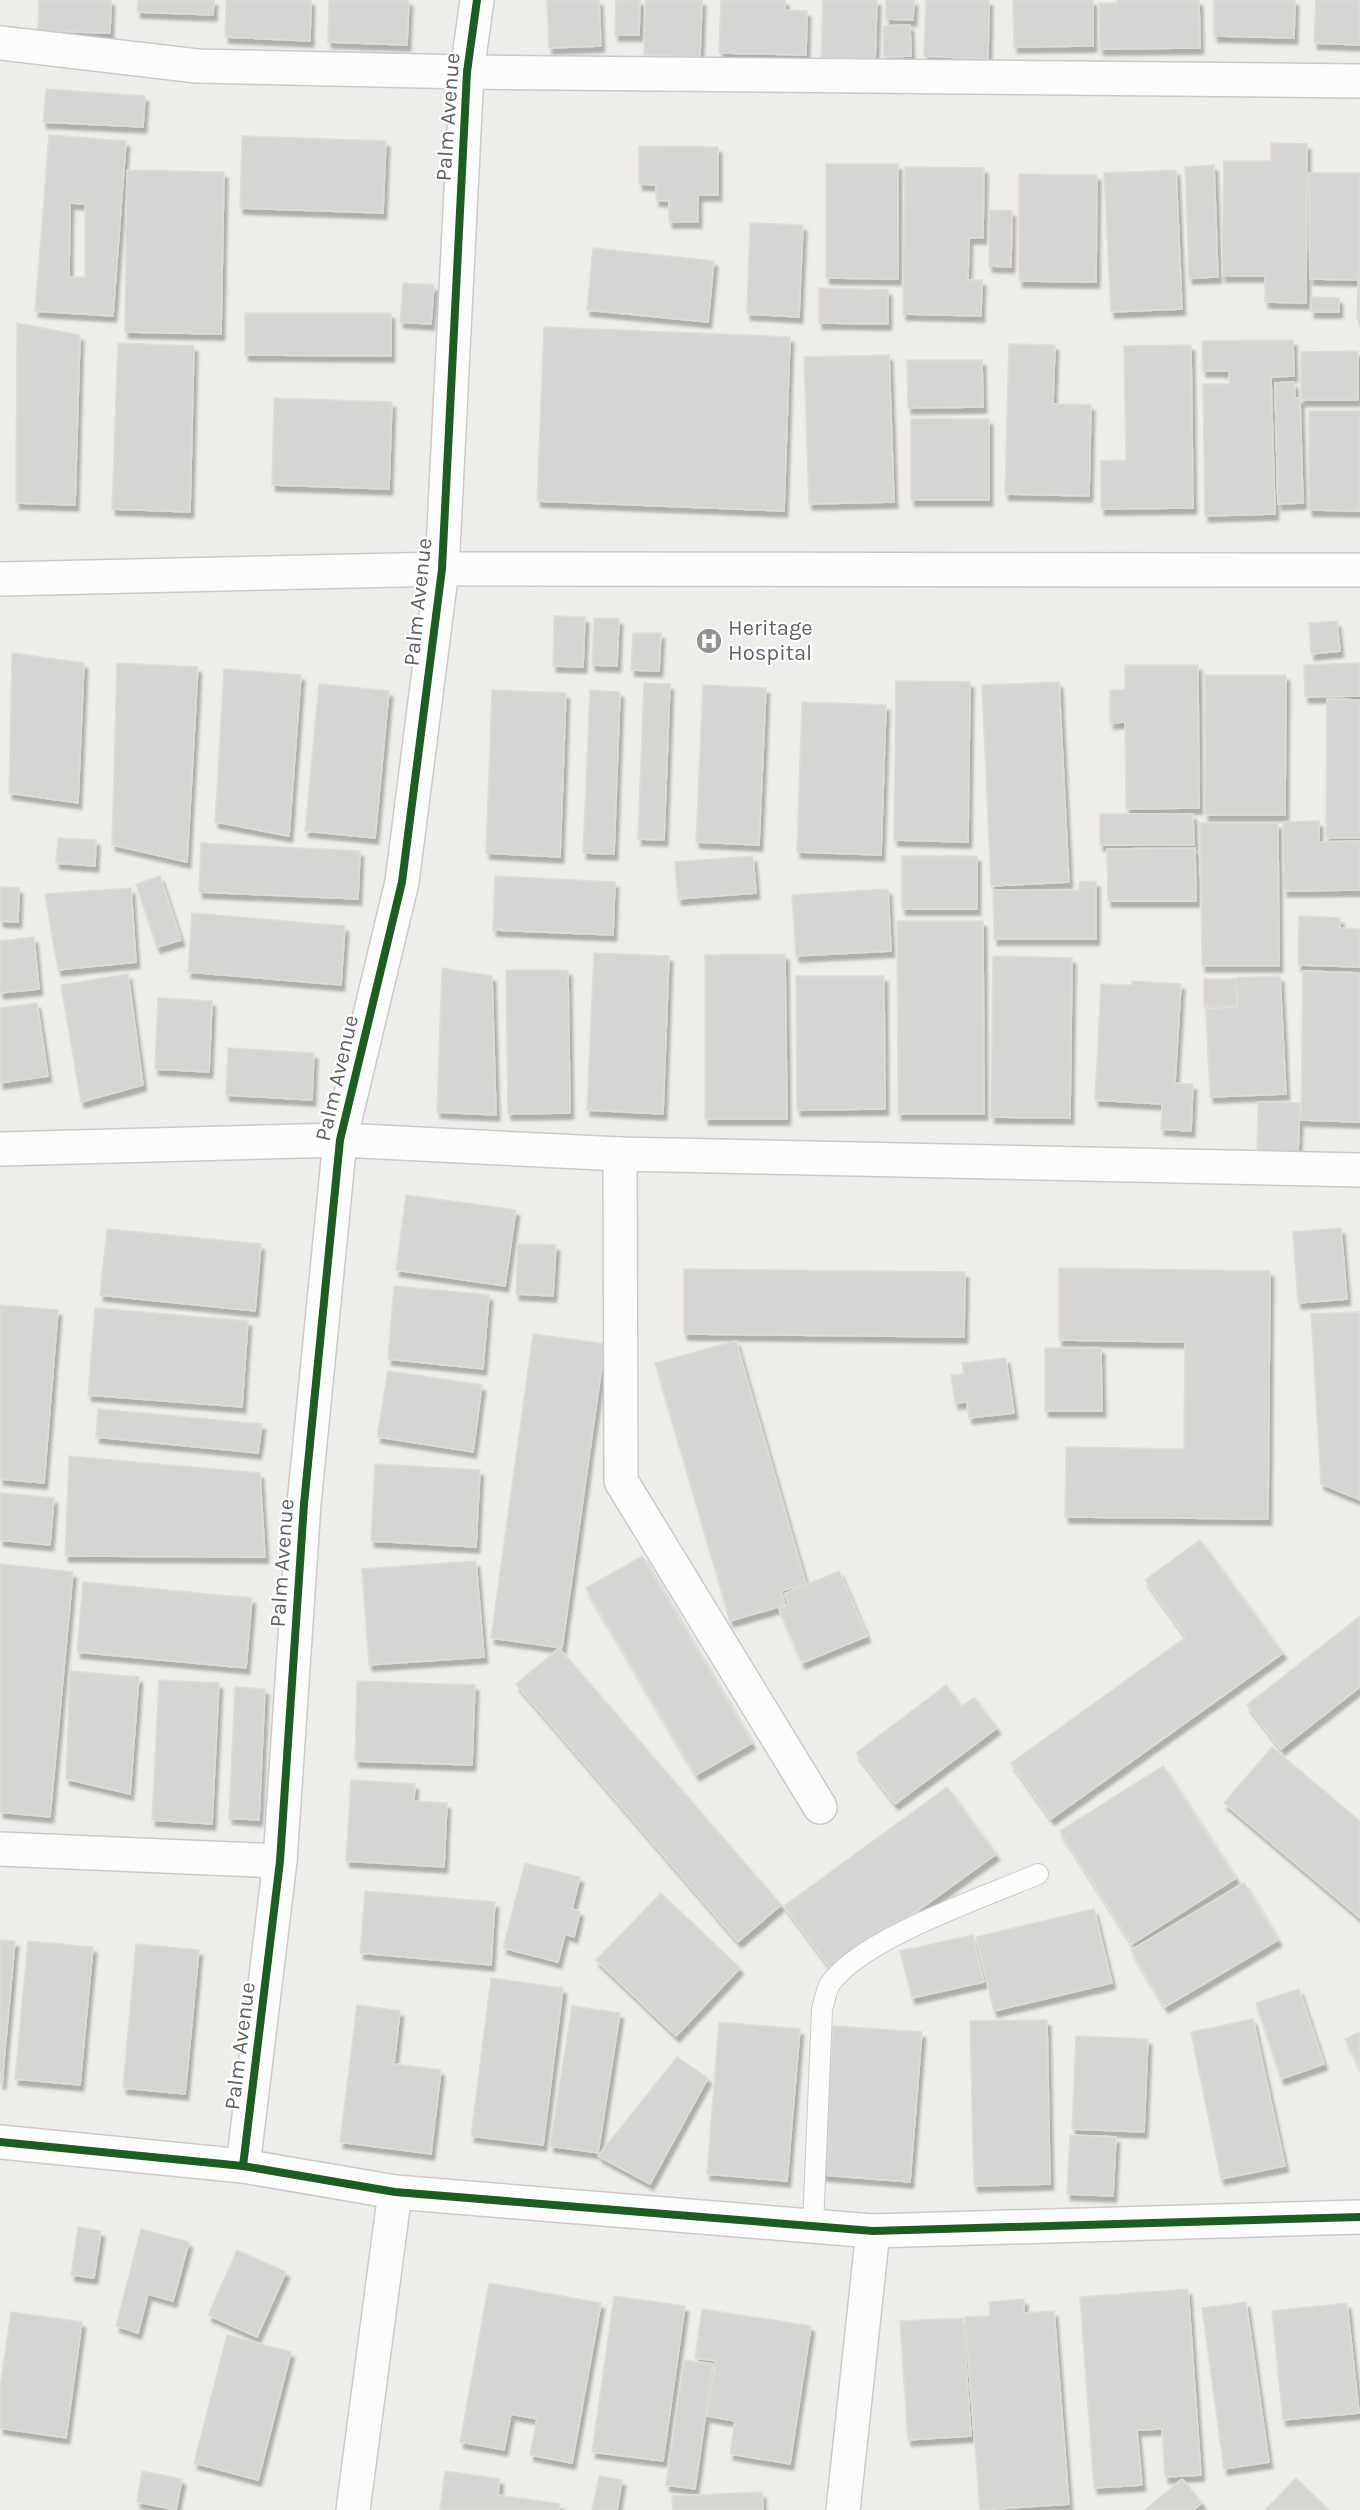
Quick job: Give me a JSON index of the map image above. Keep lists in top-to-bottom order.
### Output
{
  "streets": {
    "street": ["Palm Avenue"]
  },
  "places": {
    "hospital": ["Heritage Hospital"]
  }
}
